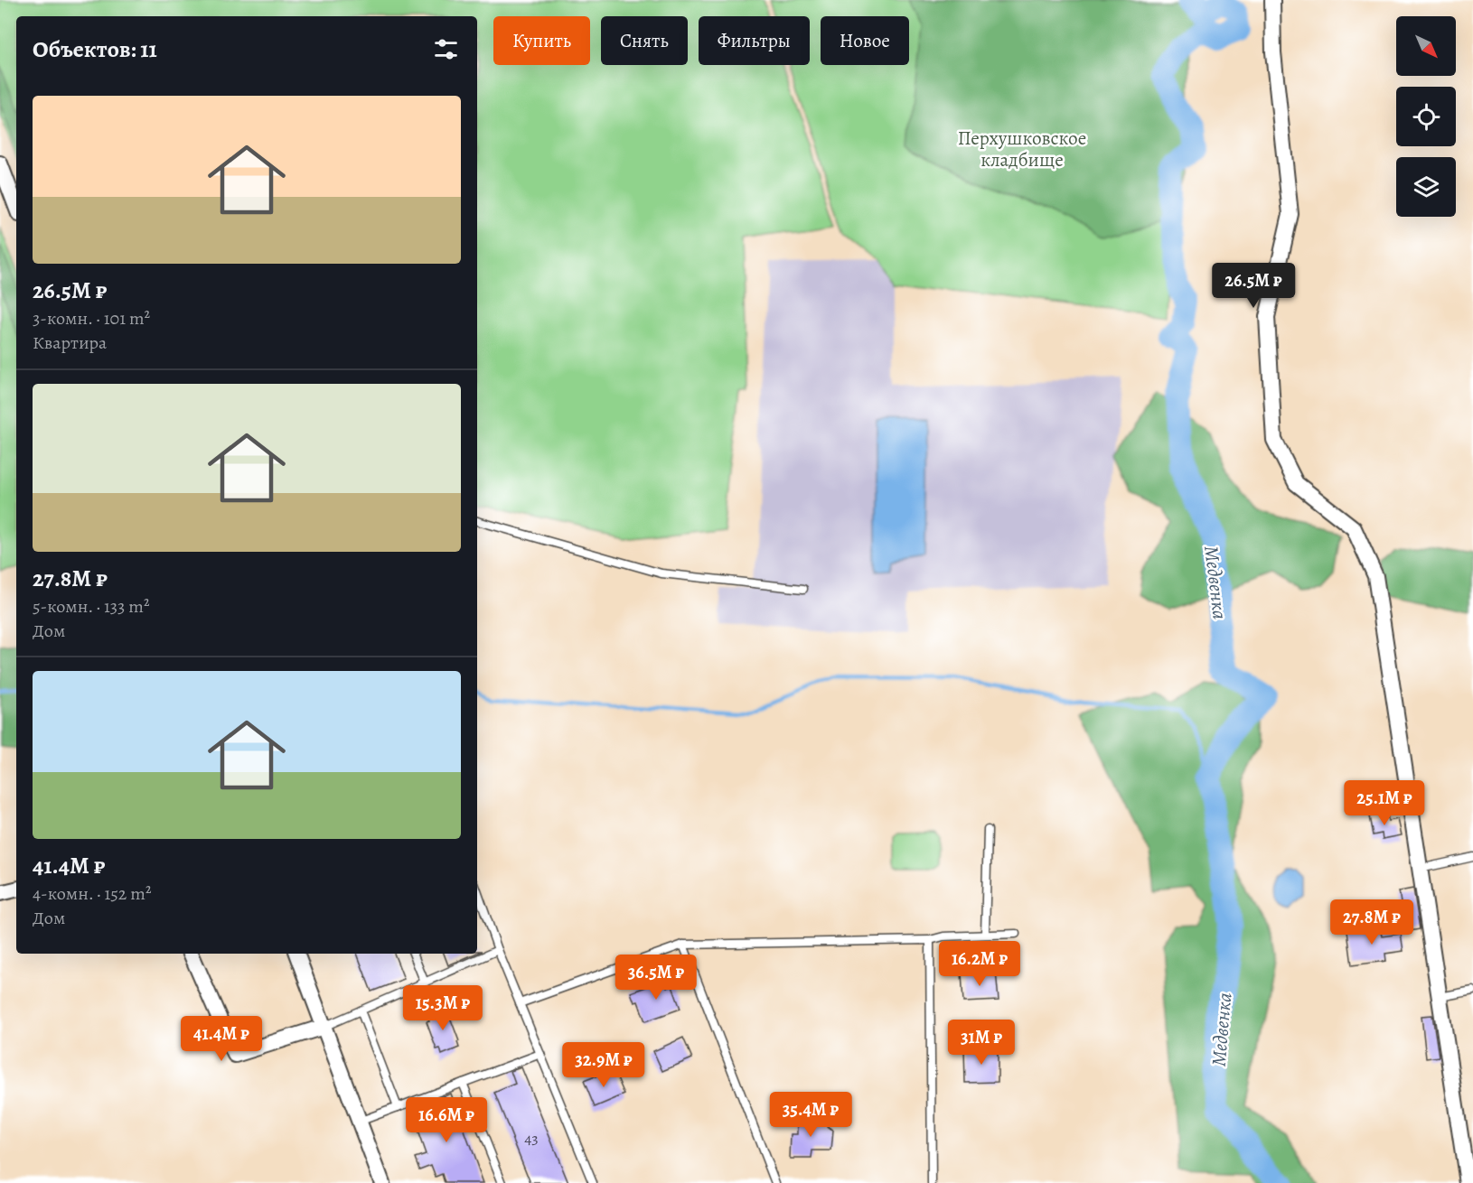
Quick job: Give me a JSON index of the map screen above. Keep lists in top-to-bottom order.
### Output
{
  "water": ["Медвенка"],
  "parks": ["Перхушковское кладбище"],
  "house_numbers": ["43"],
  "north": "bottom right",
  "page": {
    "chip": [
      "Купить",
      "Снять",
      "Фильтры",
      "Новое"
    ],
    "heading": "Объектов: 11",
    "list": [
      {
        "name": "26.5M ₽",
        "note": "3-комн. · 101 m² · Квартира"
      },
      {
        "name": "27.8M ₽",
        "note": "5-комн. · 133 m² · Дом"
      },
      {
        "name": "41.4M ₽",
        "note": "4-комн. · 152 m² · Дом"
      }
    ],
    "price": [
      "26.5M ₽",
      "25.1M ₽",
      "27.8M ₽",
      "16.2M ₽",
      "36.5M ₽",
      "15.3M ₽",
      "41.4M ₽",
      "31M ₽",
      "32.9M ₽",
      "35.4M ₽",
      "16.6M ₽"
    ]
  }
}
